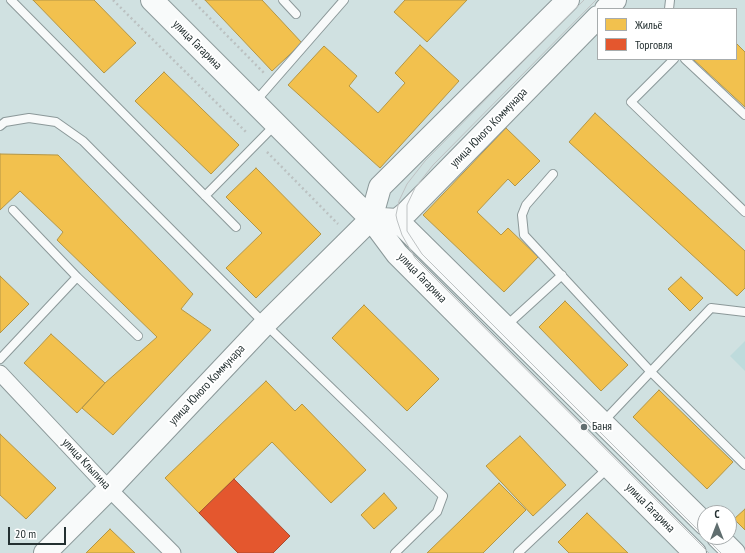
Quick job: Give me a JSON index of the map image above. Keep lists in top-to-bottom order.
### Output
{
  "streets": {
    "street": ["улица Гагарина", "улица Юного Коммунара", "улица Клыпина"]
  },
  "crossings": [
    ["улица Гагарина", "улица Юного Коммунара"],
    ["улица Юного Коммунара", "улица Клыпина"]
  ],
  "places": ["Баня"],
  "legend": ["Жильё", "Торговля"],
  "scale_bar": "20 m",
  "north": "top"
}
